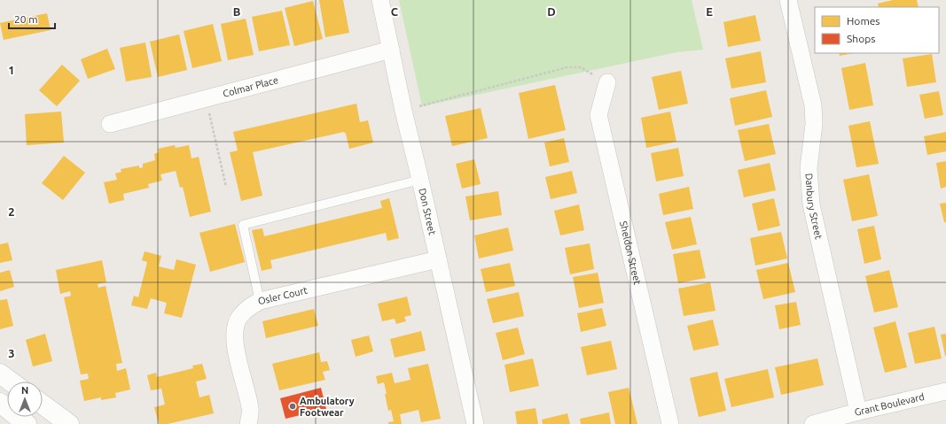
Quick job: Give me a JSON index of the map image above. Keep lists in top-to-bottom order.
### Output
{
  "streets": {
    "street": [
      "Colmar Place",
      "Danbury Street",
      "Don Street",
      "Sheldon Street",
      "Osler Court",
      "Grant Boulevard"
    ]
  },
  "crossings": [
    ["Colmar Place", "Don Street"],
    ["Danbury Street", "Grant Boulevard"],
    ["Don Street", "Osler Court"]
  ],
  "places": ["Ambulatory Footwear"],
  "legend": ["Homes", "Shops"],
  "scale_bar": "20 m",
  "north": "top",
  "grid": {
    "columns": [
      "B",
      "C",
      "D",
      "E"
    ],
    "rows": ["1", "2", "3"]
  }
}
